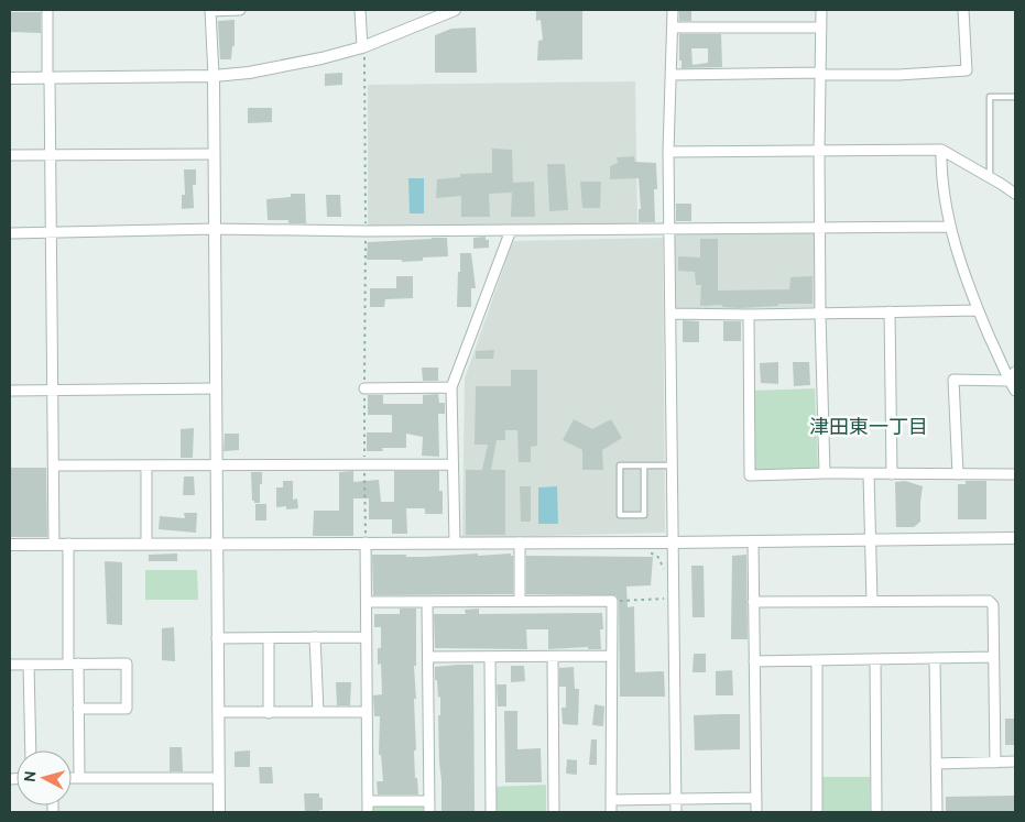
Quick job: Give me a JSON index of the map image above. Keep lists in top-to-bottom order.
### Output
{
  "districts": ["津田東一丁目"],
  "north": "left"
}
